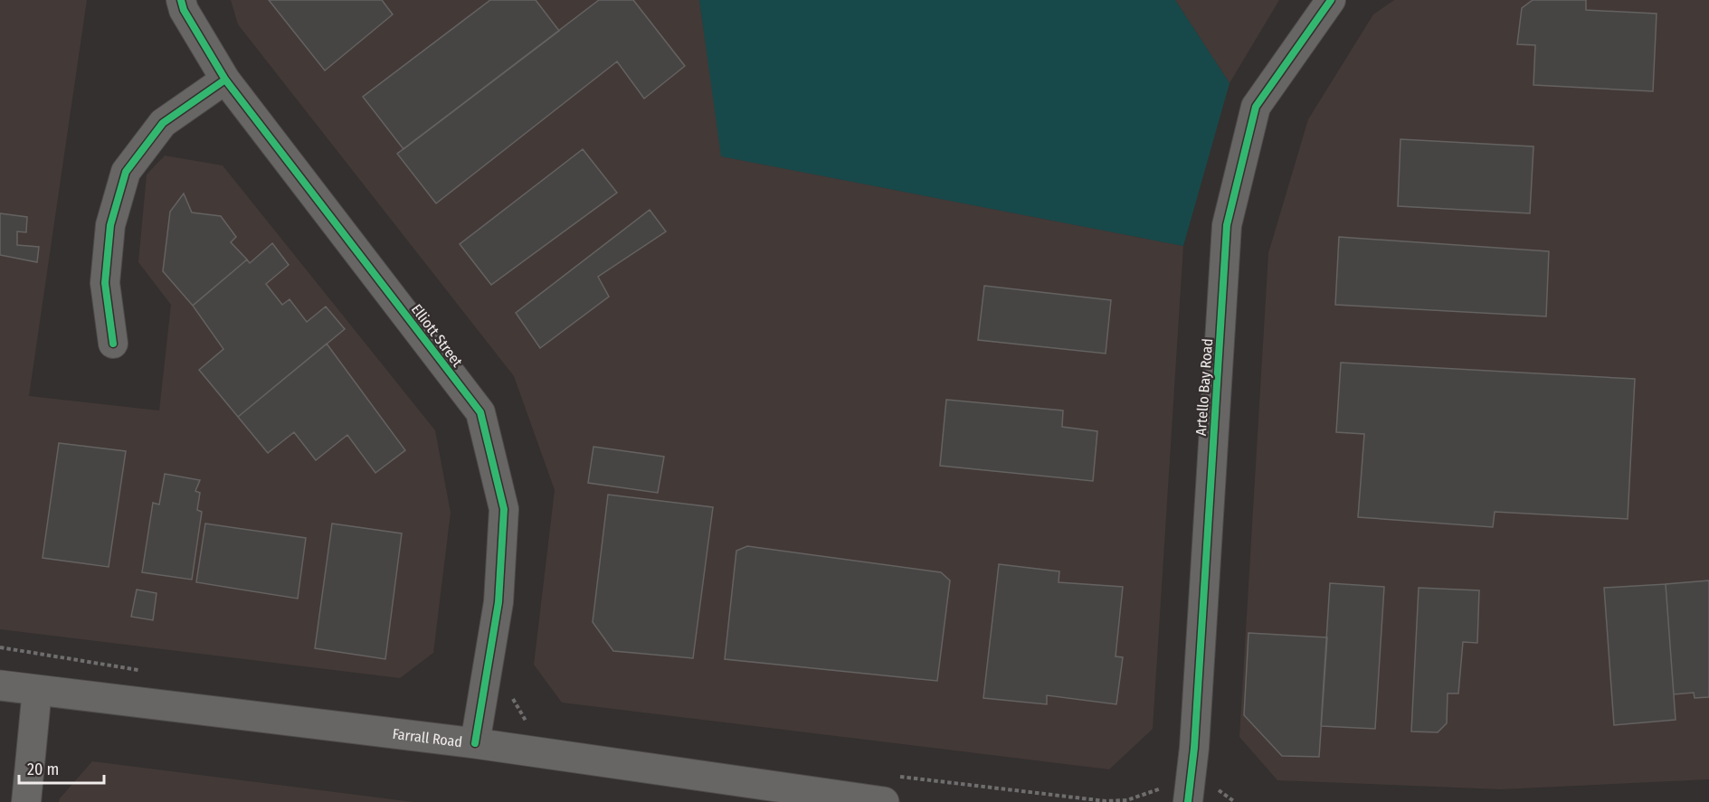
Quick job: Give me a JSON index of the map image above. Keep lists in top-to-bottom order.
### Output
{
  "streets": {
    "main road": ["Farrall Road"],
    "street": ["Elliott Street", "Artello Bay Road"]
  },
  "crossings": [
    ["Elliott Street", "Farrall Road"]
  ],
  "scale_bar": "20 m"
}
